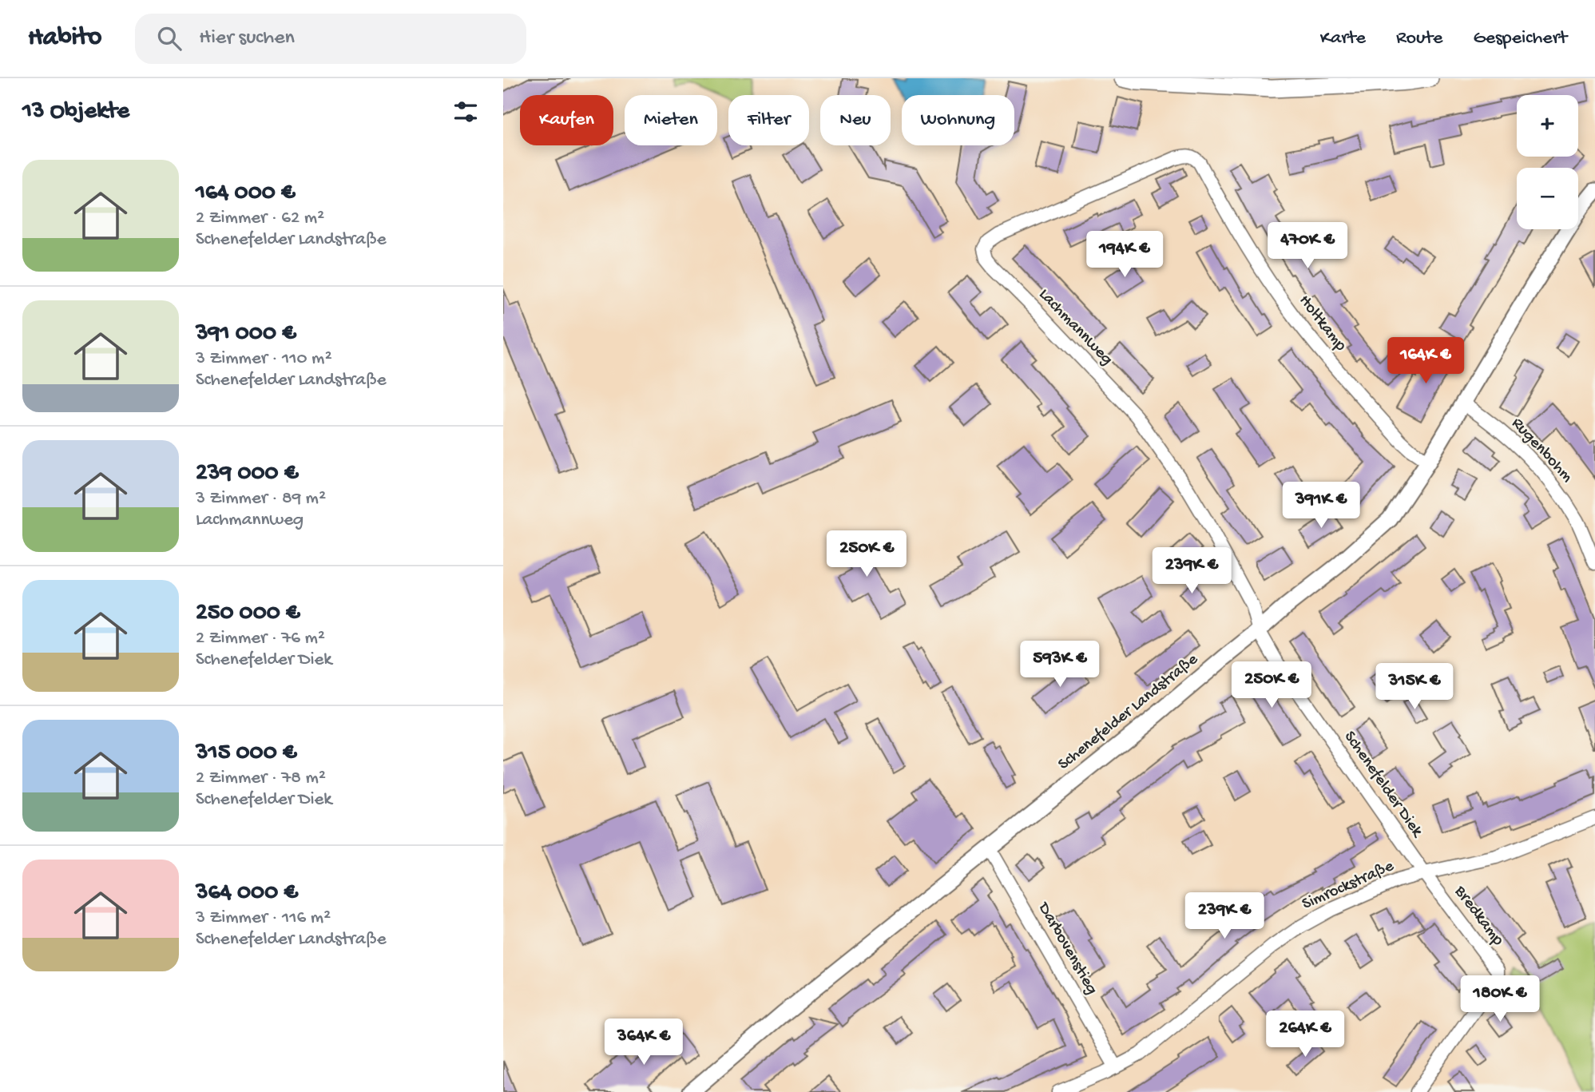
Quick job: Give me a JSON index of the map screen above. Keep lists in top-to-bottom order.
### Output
{
  "streets": {
    "street": [
      "Holtkamp",
      "Lachmannweg",
      "Rugenbohm",
      "Schenefelder Landstraße",
      "Schenefelder Diek",
      "Simrockstraße",
      "Bredkamp",
      "Darbovenstieg"
    ]
  },
  "crossings": [
    ["Holtkamp", "Lachmannweg"],
    ["Holtkamp", "Schenefelder Landstraße"],
    ["Lachmannweg", "Schenefelder Landstraße"],
    ["Lachmannweg", "Schenefelder Diek"],
    ["Rugenbohm", "Schenefelder Landstraße"],
    ["Schenefelder Landstraße", "Schenefelder Diek"],
    ["Schenefelder Landstraße", "Darbovenstieg"],
    ["Schenefelder Diek", "Simrockstraße"],
    ["Schenefelder Diek", "Bredkamp"],
    ["Simrockstraße", "Bredkamp"],
    ["Simrockstraße", "Darbovenstieg"]
  ],
  "page": {
    "header": "Habito",
    "search": "Hier suchen",
    "nav": ["Karte", "Route", "Gespeichert"],
    "heading": "13 Objekte",
    "map_buttons": ["+", "−"],
    "chip": [
      "Kaufen",
      "Mieten",
      "Filter",
      "Neu",
      "Wohnung"
    ],
    "list": [
      {
        "name": "164 000 €",
        "note": "2 Zimmer · 62 m² · Schenefelder Landstraße"
      },
      {
        "name": "391 000 €",
        "note": "3 Zimmer · 110 m² · Schenefelder Landstraße"
      },
      {
        "name": "239 000 €",
        "note": "3 Zimmer · 89 m² · Lachmannweg"
      },
      {
        "name": "250 000 €",
        "note": "2 Zimmer · 76 m² · Schenefelder Diek"
      },
      {
        "name": "315 000 €",
        "note": "2 Zimmer · 78 m² · Schenefelder Diek"
      },
      {
        "name": "364 000 €",
        "note": "3 Zimmer · 116 m² · Schenefelder Landstraße"
      }
    ],
    "price": [
      "470K €",
      "194K €",
      "164K €",
      "391K €",
      "250K €",
      "239K €",
      "593K €",
      "250K €",
      "315K €",
      "239K €",
      "180K €",
      "264K €",
      "364K €"
    ]
  }
}
